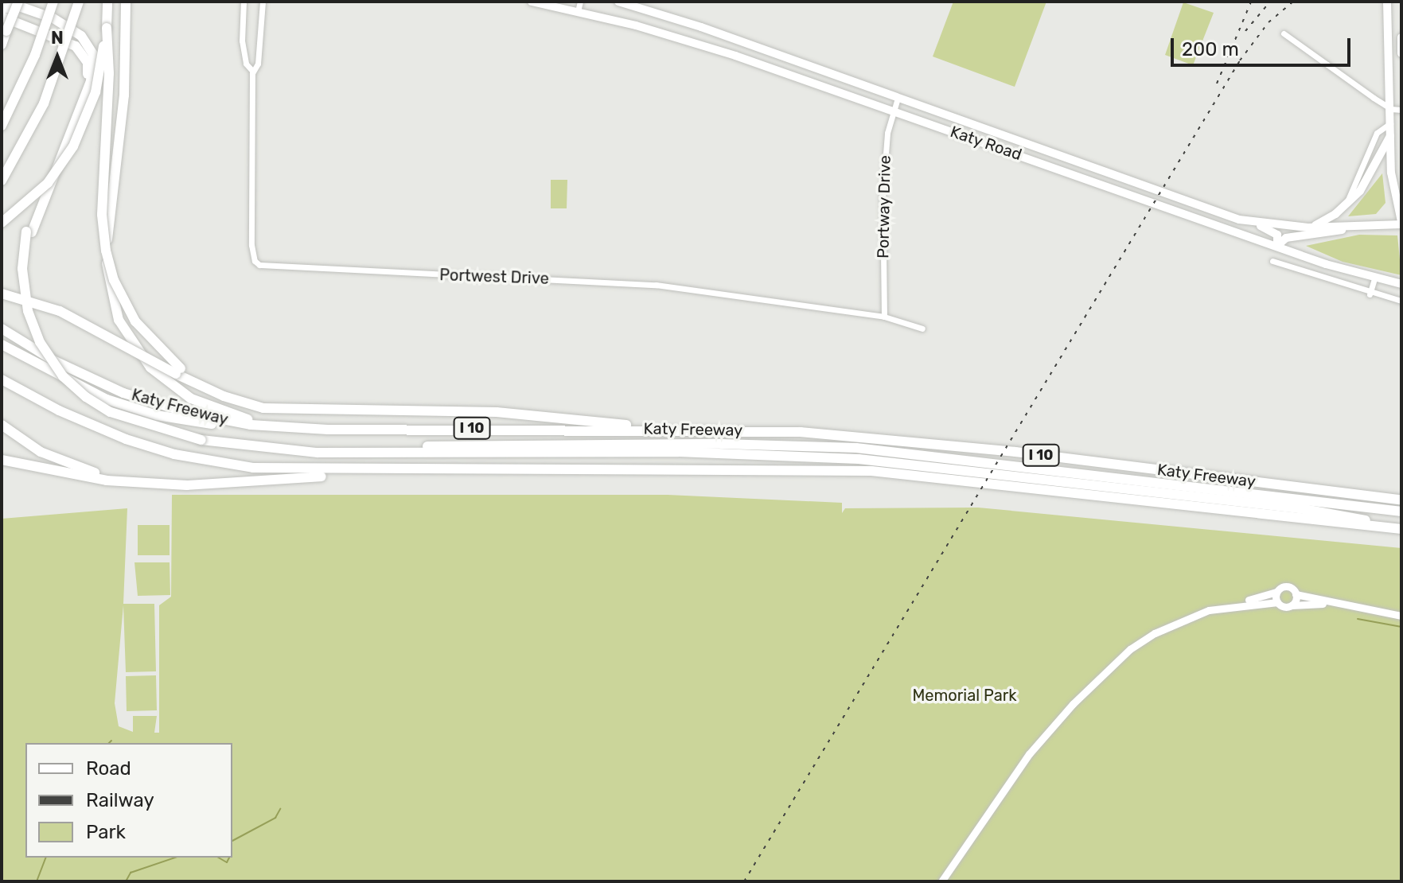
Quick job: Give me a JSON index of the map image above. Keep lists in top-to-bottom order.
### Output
{
  "streets": {
    "highway": ["Katy Freeway", "I 10"],
    "main road": ["Katy Road"],
    "street": ["Portway Drive", "Portwest Drive"]
  },
  "crossings": [
    ["Katy Road", "Portway Drive"],
    ["Portway Drive", "Portwest Drive"]
  ],
  "parks": ["Memorial Park"],
  "legend": ["Road", "Railway", "Park"],
  "scale_bar": "200 m",
  "north": "top"
}
